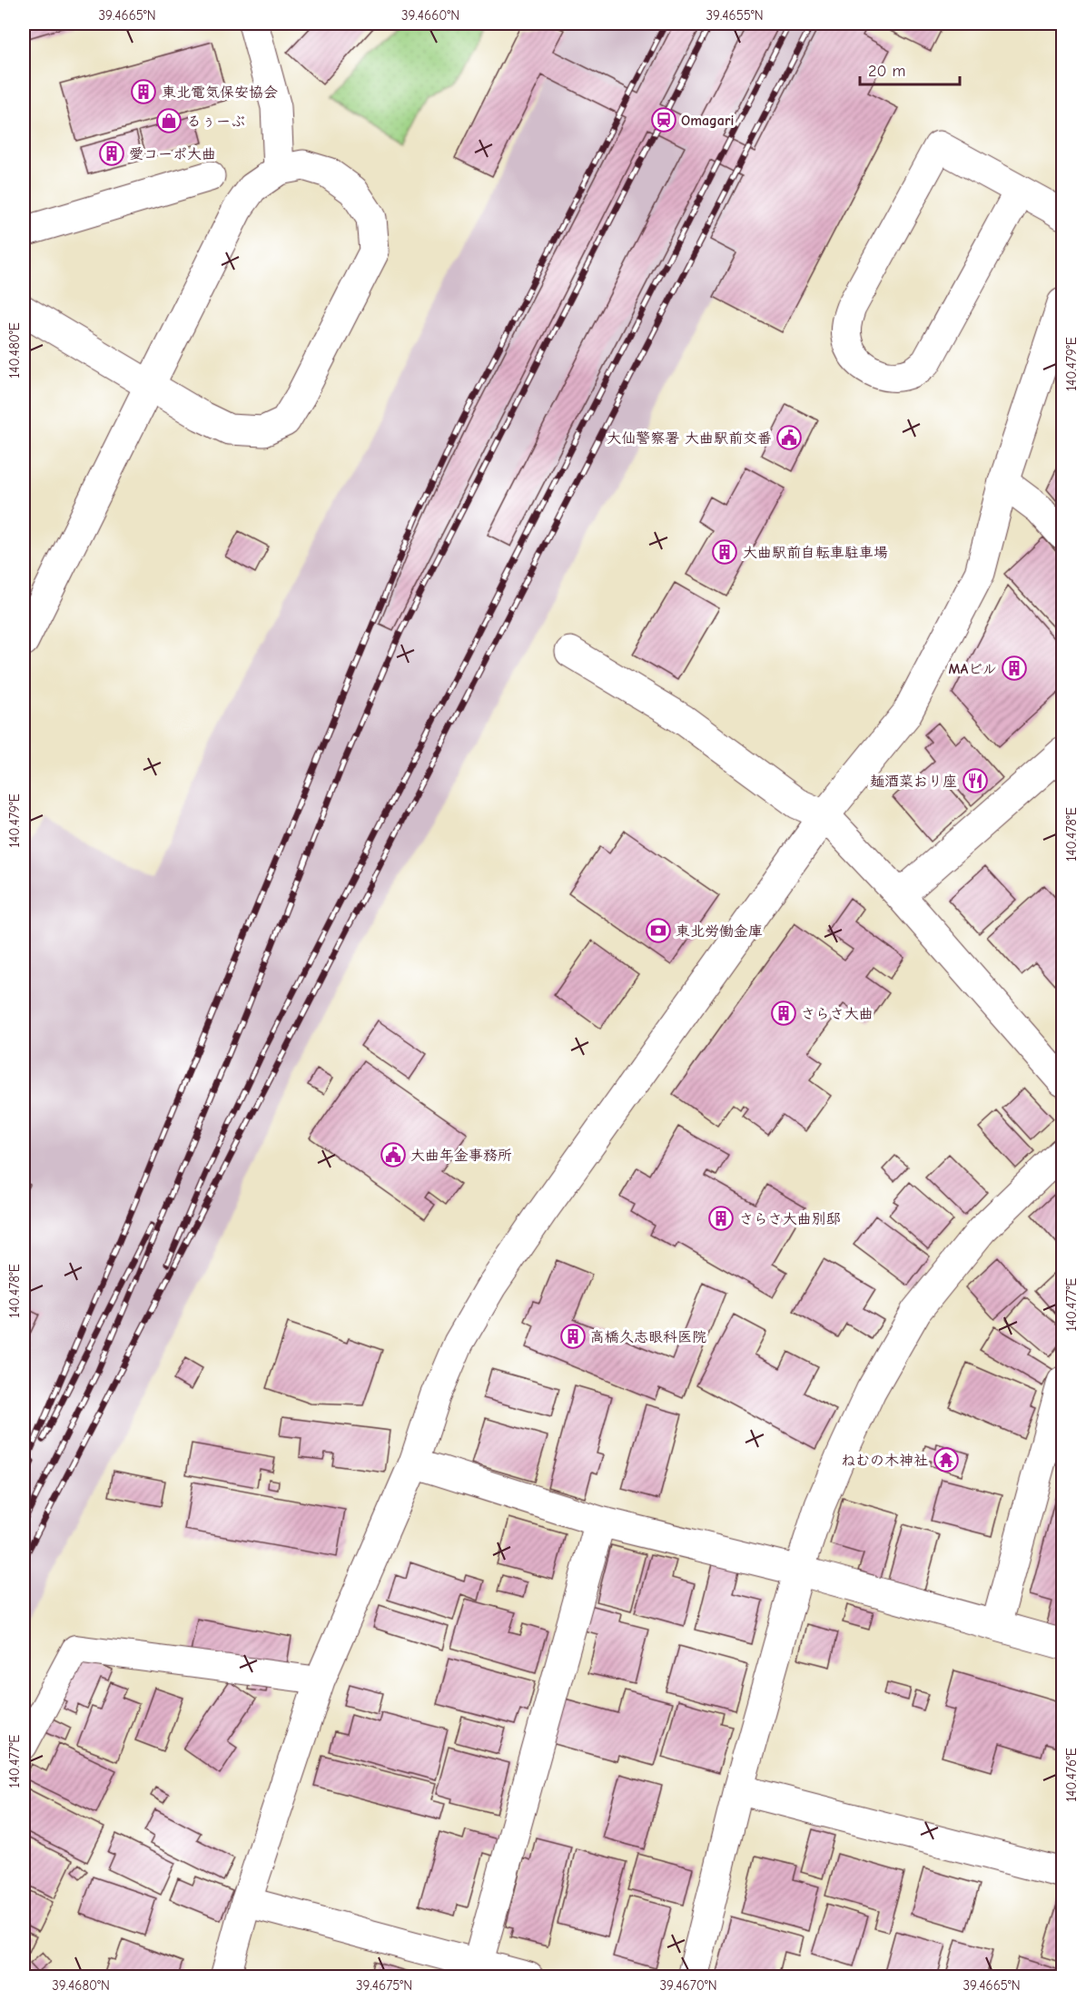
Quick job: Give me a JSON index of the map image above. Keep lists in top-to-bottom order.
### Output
{
  "places": {
    "building": [
      "東北電気保安協会",
      "愛コーポ大曲",
      "大曲駅前自転車駐車場",
      "MAビル",
      "さらさ大曲",
      "さらさ大曲別邸",
      "高橋久志眼科医院"
    ],
    "station": ["Omagari"],
    "shop": ["るぅーぶ"],
    "public building": ["大仙警察署 大曲駅前交番", "大曲年金事務所"],
    "restaurant": ["麺酒菜おり座"],
    "bank": ["東北労働金庫"],
    "temple": ["ねむの木神社"]
  },
  "scale_bar": "20 m",
  "coordinates": [
    "39.4665°N",
    "39.4660°N",
    "39.4655°N",
    "140.480°E",
    "140.479°E",
    "140.478°E",
    "140.477°E",
    "140.476°E",
    "39.4680°N",
    "39.4675°N",
    "39.4670°N"
  ]
}
